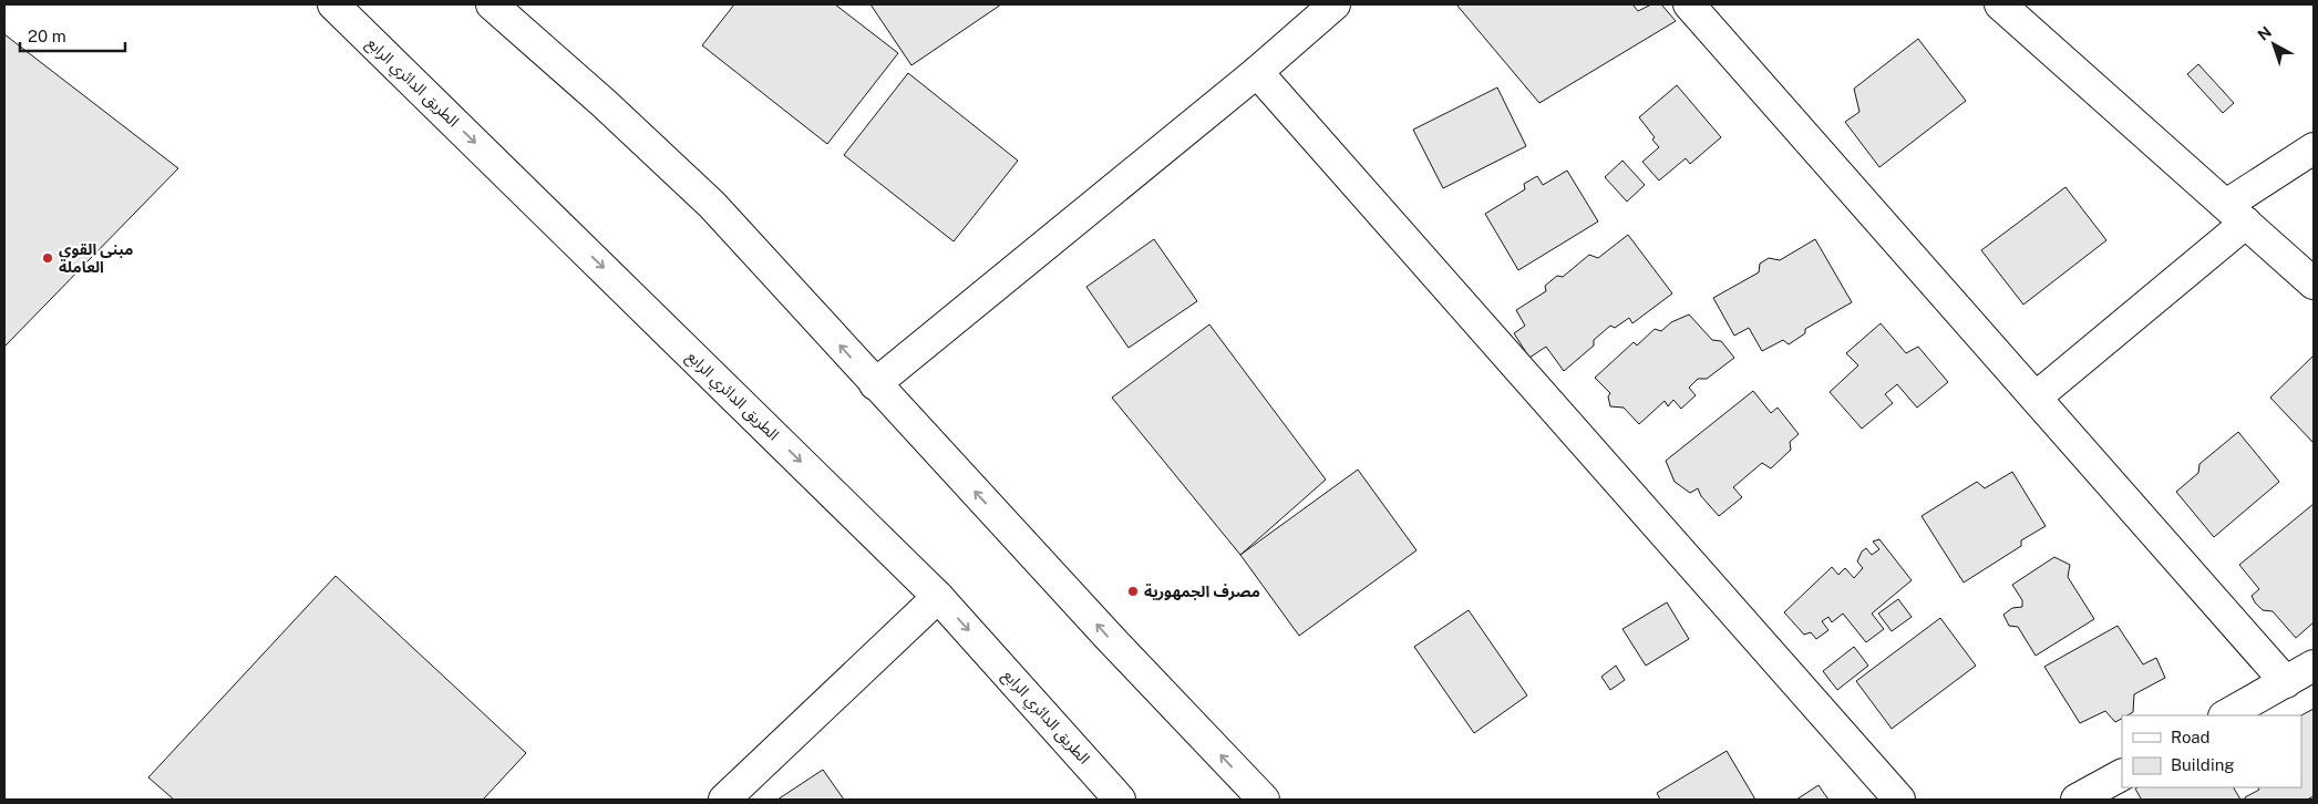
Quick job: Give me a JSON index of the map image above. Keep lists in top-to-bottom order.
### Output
{
  "streets": {
    "street": ["الطريق الدائري الرابع"]
  },
  "places": ["مبنى القوى العاملة", "مصرف الجمهورية"],
  "legend": ["Road", "Building"],
  "scale_bar": "20 m",
  "north": "top left"
}
